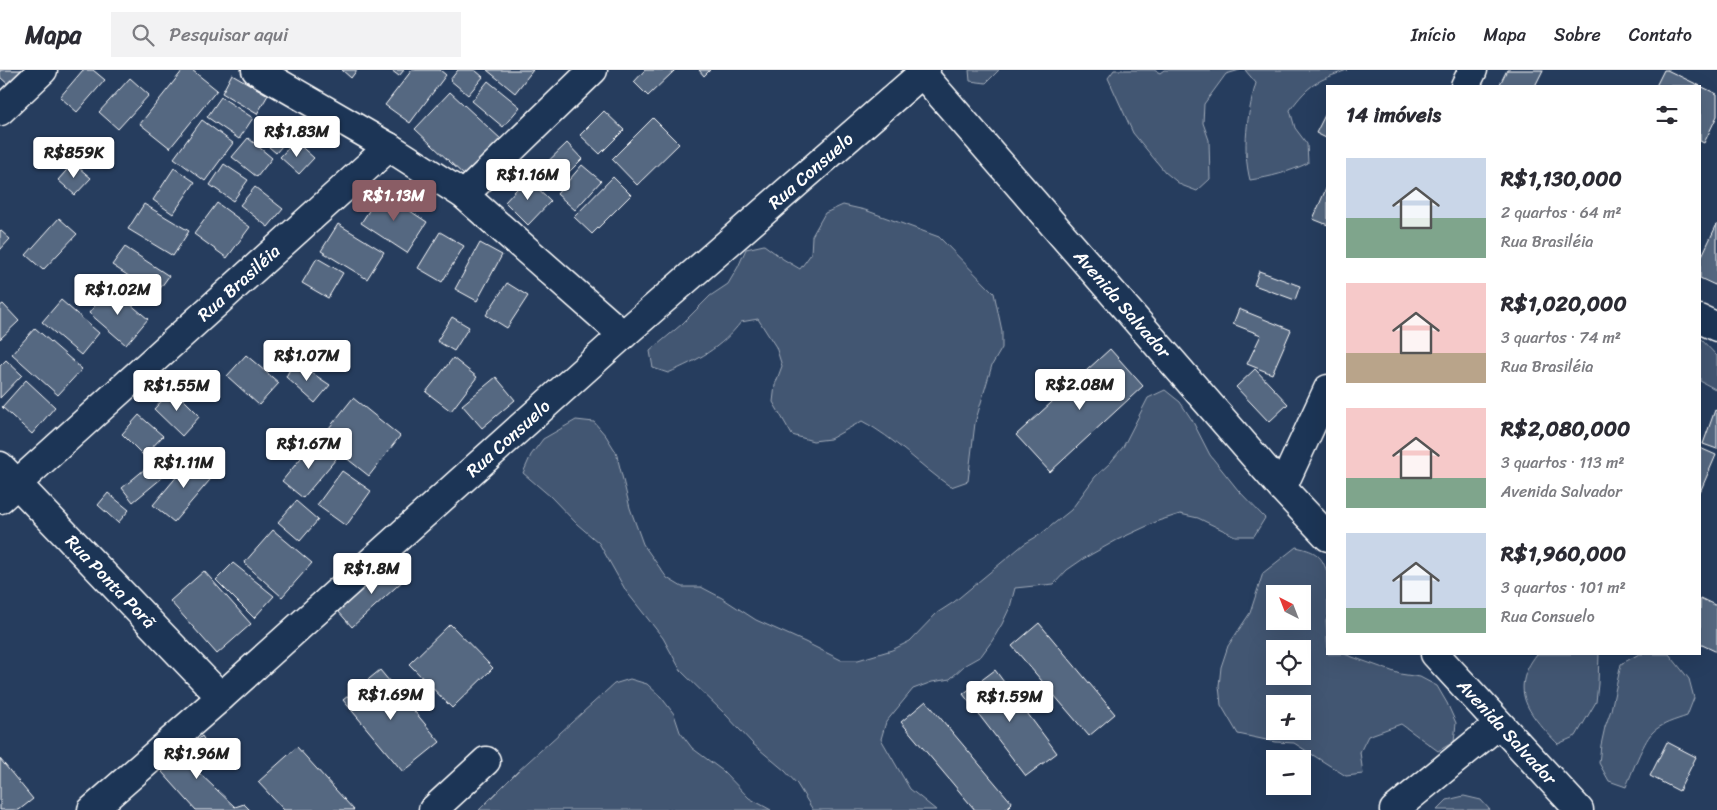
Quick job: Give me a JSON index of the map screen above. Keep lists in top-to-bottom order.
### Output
{
  "streets": {
    "street": [
      "Rua Consuelo",
      "Rua Brasiléia",
      "Avenida Salvador",
      "Rua Ponta Porã"
    ]
  },
  "crossings": [
    ["Rua Consuelo", "Avenida Salvador"],
    ["Rua Consuelo", "Rua Ponta Porã"],
    ["Rua Brasiléia", "Rua Ponta Porã"]
  ],
  "north": "top left",
  "page": {
    "header": "Mapa",
    "search": "Pesquisar aqui",
    "nav": [
      "Início",
      "Mapa",
      "Sobre",
      "Contato"
    ],
    "heading": "14 imóveis",
    "price": [
      "R$1.83M",
      "R$859K",
      "R$1.16M",
      "R$1.13M",
      "R$1.02M",
      "R$1.07M",
      "R$2.08M",
      "R$1.55M",
      "R$1.67M",
      "R$1.11M",
      "R$1.8M",
      "R$1.69M",
      "R$1.59M",
      "R$1.96M"
    ],
    "list": [
      {
        "name": "R$1,130,000",
        "note": "2 quartos · 64 m² · Rua Brasiléia"
      },
      {
        "name": "R$1,020,000",
        "note": "3 quartos · 74 m² · Rua Brasiléia"
      },
      {
        "name": "R$2,080,000",
        "note": "3 quartos · 113 m² · Avenida Salvador"
      },
      {
        "name": "R$1,960,000",
        "note": "3 quartos · 101 m² · Rua Consuelo"
      }
    ],
    "map_buttons": ["+", "−"]
  }
}
